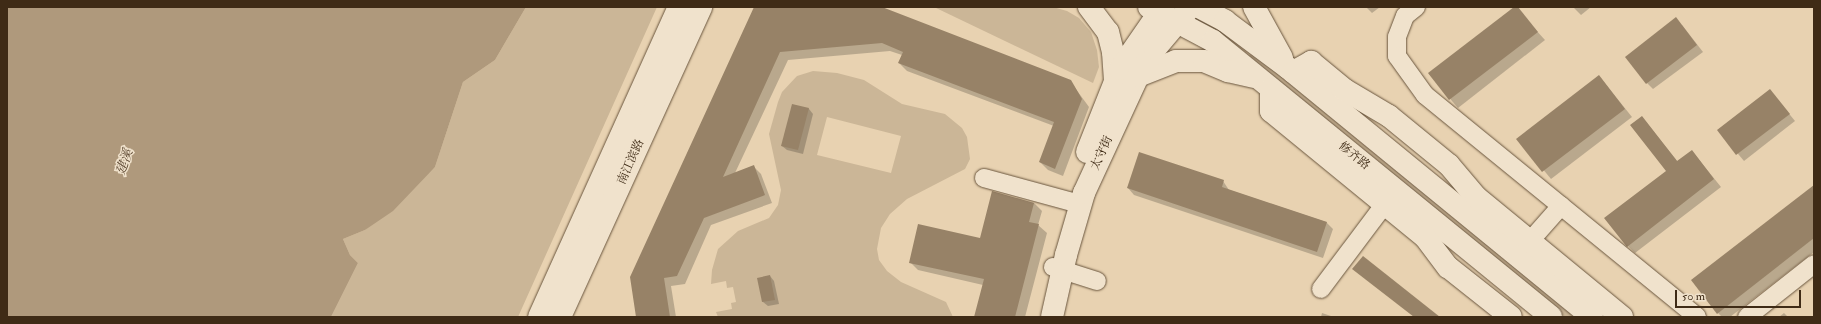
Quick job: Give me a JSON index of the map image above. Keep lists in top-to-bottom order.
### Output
{
  "streets": {
    "main road": ["太守街", "修齐路", "南江滨路"]
  },
  "crossings": [
    ["太守街", "修齐路"]
  ],
  "water": ["建溪"],
  "scale_bar": "50 m"
}
